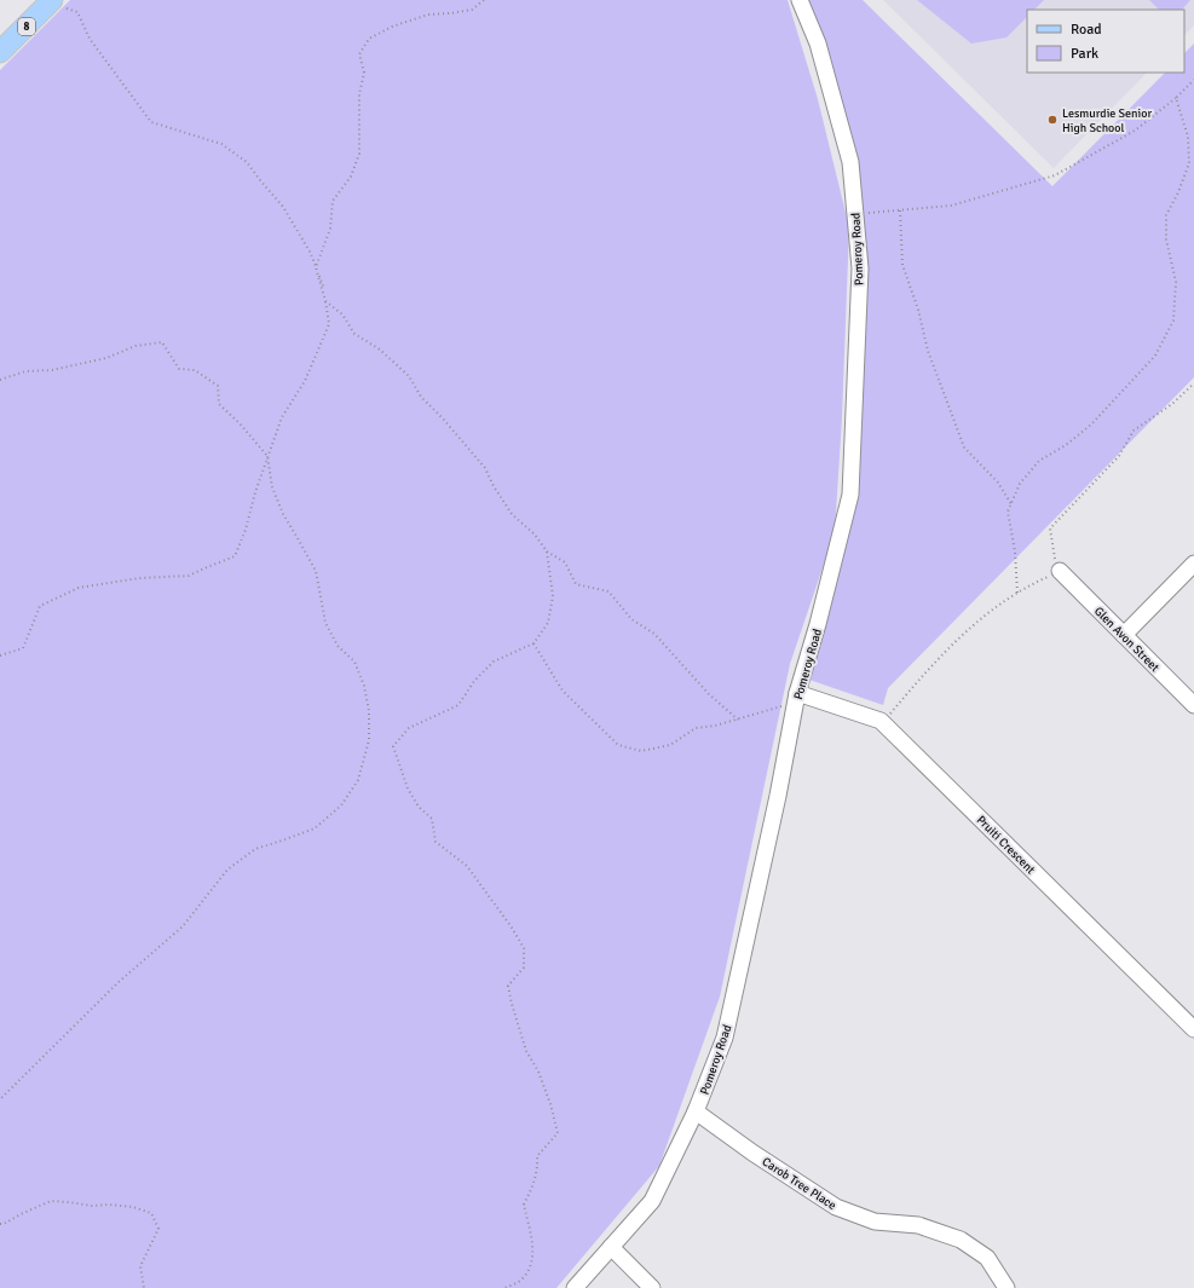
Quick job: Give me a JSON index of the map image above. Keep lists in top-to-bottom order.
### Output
{
  "streets": {
    "main road": ["8"],
    "street": [
      "Pomeroy Road",
      "Glen Avon Street",
      "Pruiti Crescent",
      "Carob Tree Place"
    ]
  },
  "crossings": [
    ["Pomeroy Road", "Pruiti Crescent"],
    ["Pomeroy Road", "Carob Tree Place"]
  ],
  "places": ["Lesmurdie Senior High School"],
  "legend": ["Road", "Park"]
}
